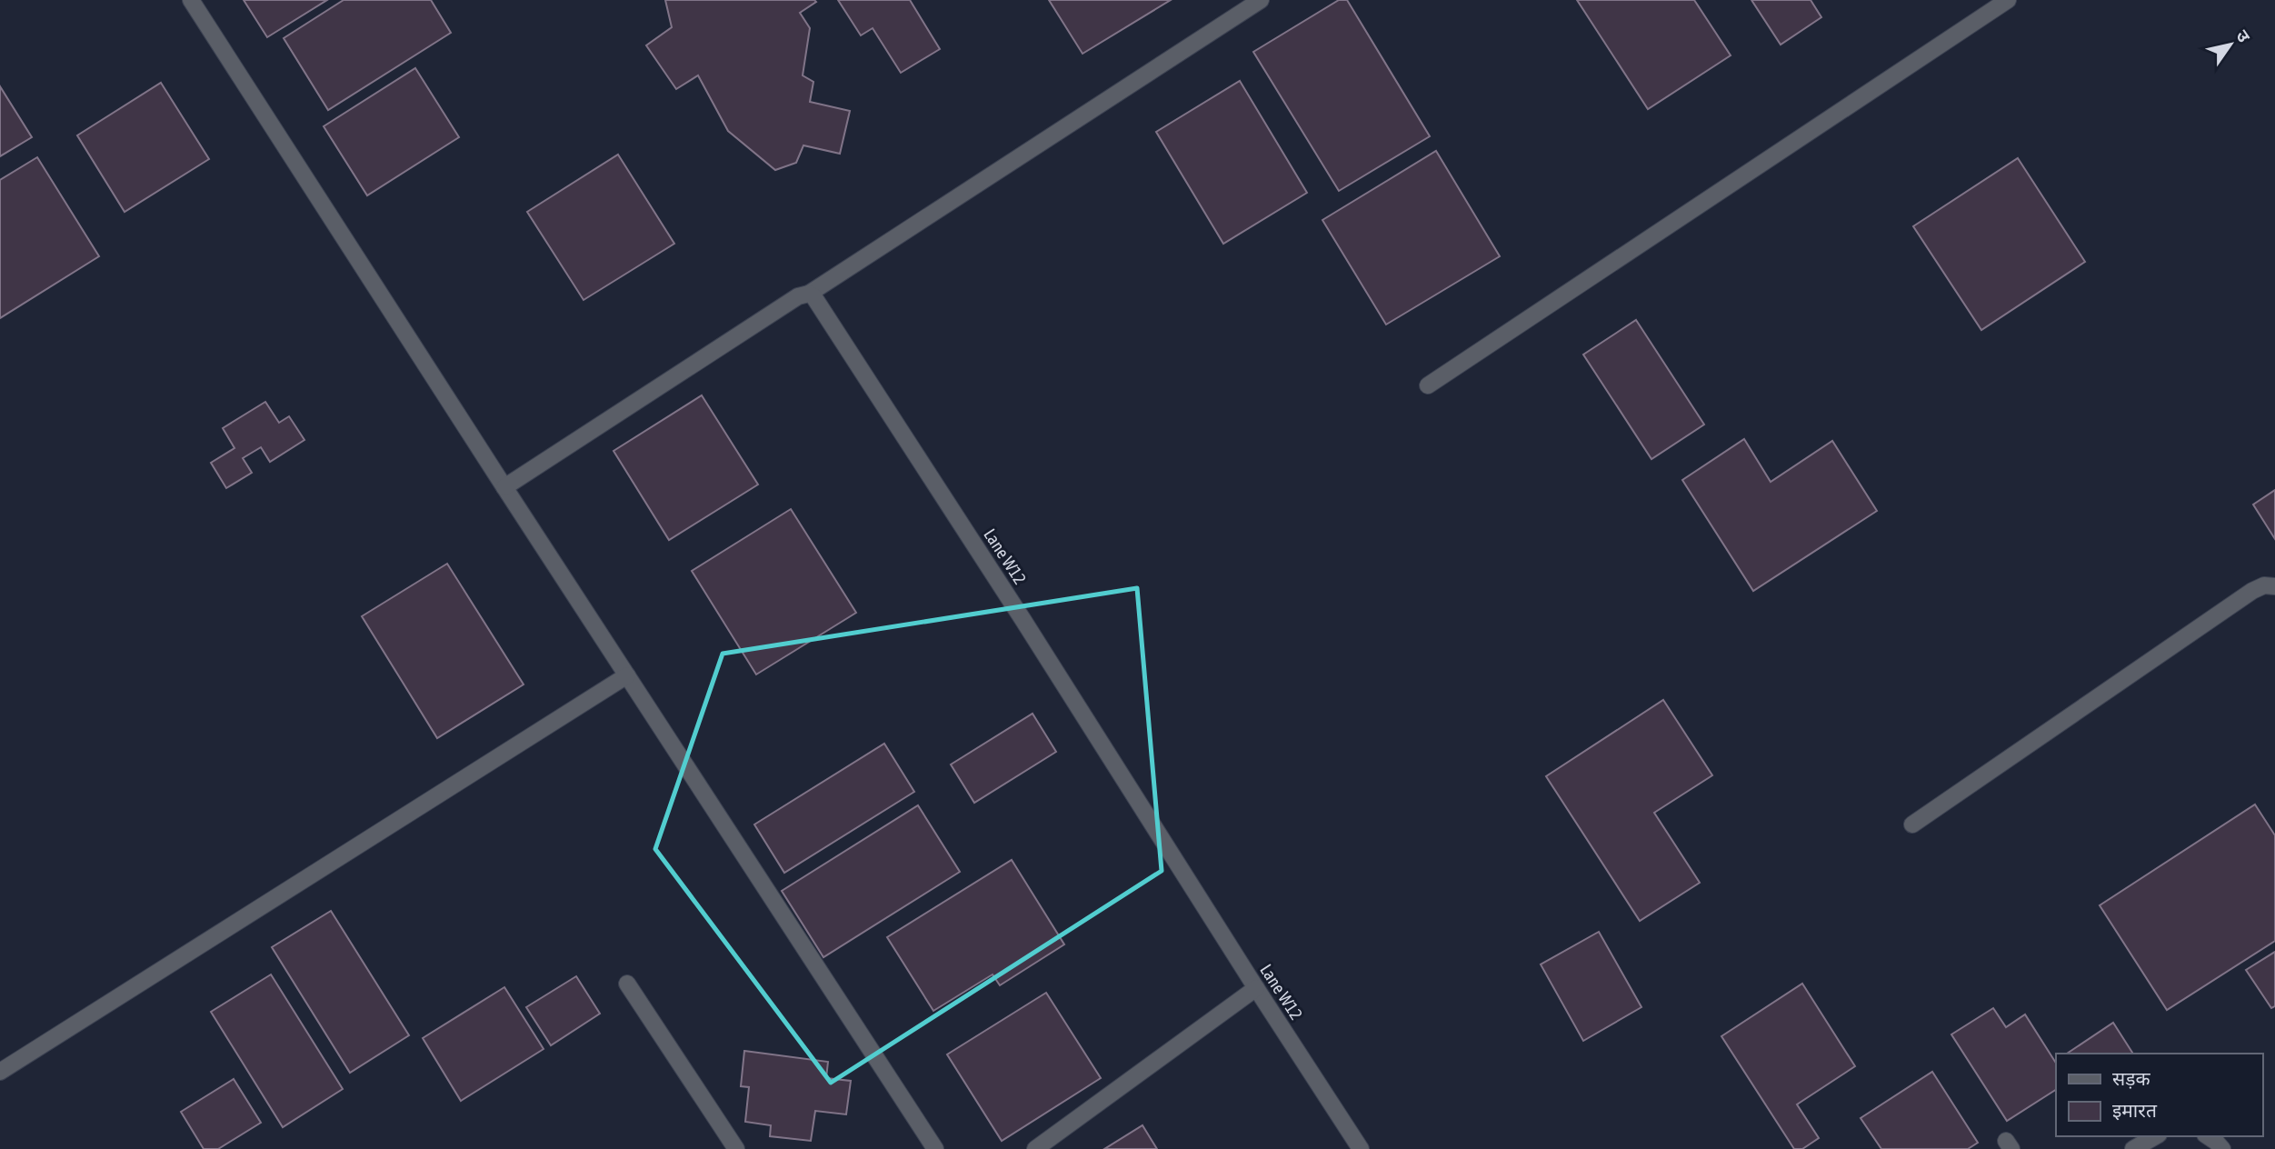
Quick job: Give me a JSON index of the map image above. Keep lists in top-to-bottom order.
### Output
{
  "streets": {
    "street": ["Lane W12"]
  },
  "legend": ["सड़क", "इमारत"],
  "north": "top right"
}
